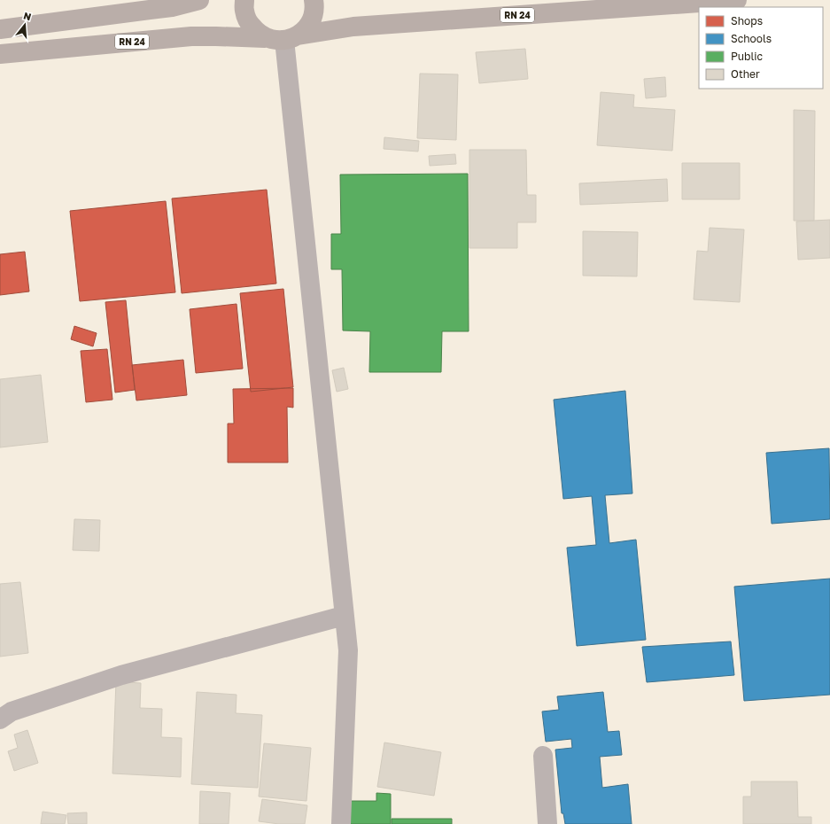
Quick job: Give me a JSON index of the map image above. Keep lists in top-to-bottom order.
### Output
{
  "streets": {
    "highway": ["RN 24"]
  },
  "legend": [
    "Shops",
    "Schools",
    "Public",
    "Other"
  ],
  "north": "top"
}
